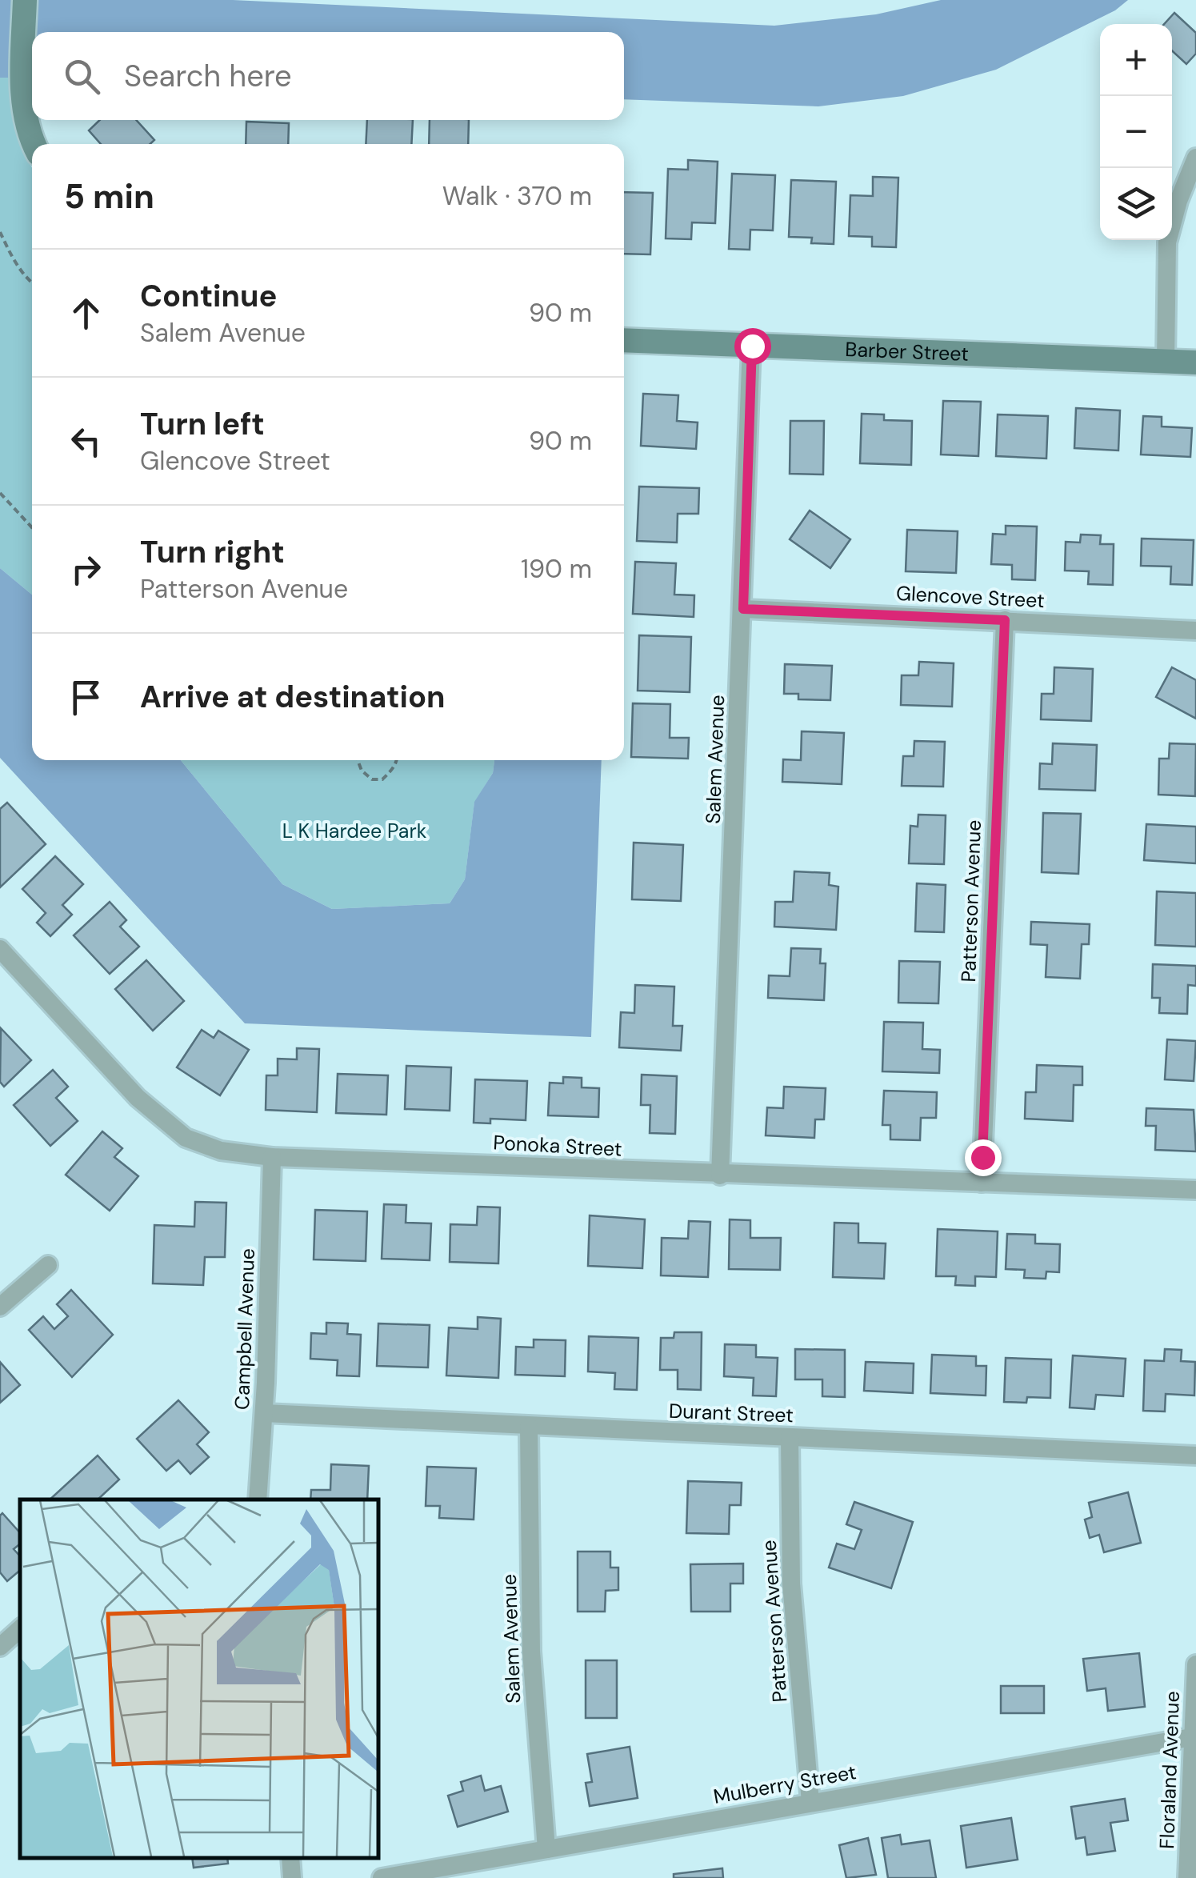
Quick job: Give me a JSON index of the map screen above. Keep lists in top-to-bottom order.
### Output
{
  "streets": {
    "street": [
      "Barber Street",
      "Glencove Street",
      "Salem Avenue",
      "Patterson Avenue",
      "Ponoka Street",
      "Campbell Avenue",
      "Durant Street",
      "Floraland Avenue",
      "Mulberry Street"
    ]
  },
  "crossings": [
    ["Barber Street", "Salem Avenue"],
    ["Glencove Street", "Salem Avenue"],
    ["Glencove Street", "Patterson Avenue"],
    ["Salem Avenue", "Ponoka Street"],
    ["Salem Avenue", "Durant Street"],
    ["Salem Avenue", "Mulberry Street"],
    ["Patterson Avenue", "Ponoka Street"],
    ["Patterson Avenue", "Durant Street"],
    ["Patterson Avenue", "Mulberry Street"],
    ["Ponoka Street", "Campbell Avenue"],
    ["Campbell Avenue", "Durant Street"],
    ["Floraland Avenue", "Mulberry Street"]
  ],
  "parks": ["L K Hardee Park"],
  "page": {
    "map_buttons": ["+", "−"],
    "search": "Search here",
    "heading": ["5 min", "Walk · 370 m"],
    "list": [
      ["Continue", "Salem Avenue", "90 m"],
      ["Turn left", "Glencove Street", "90 m"],
      ["Turn right", "Patterson Avenue", "190 m"],
      "Arrive at destination"
    ]
  }
}
